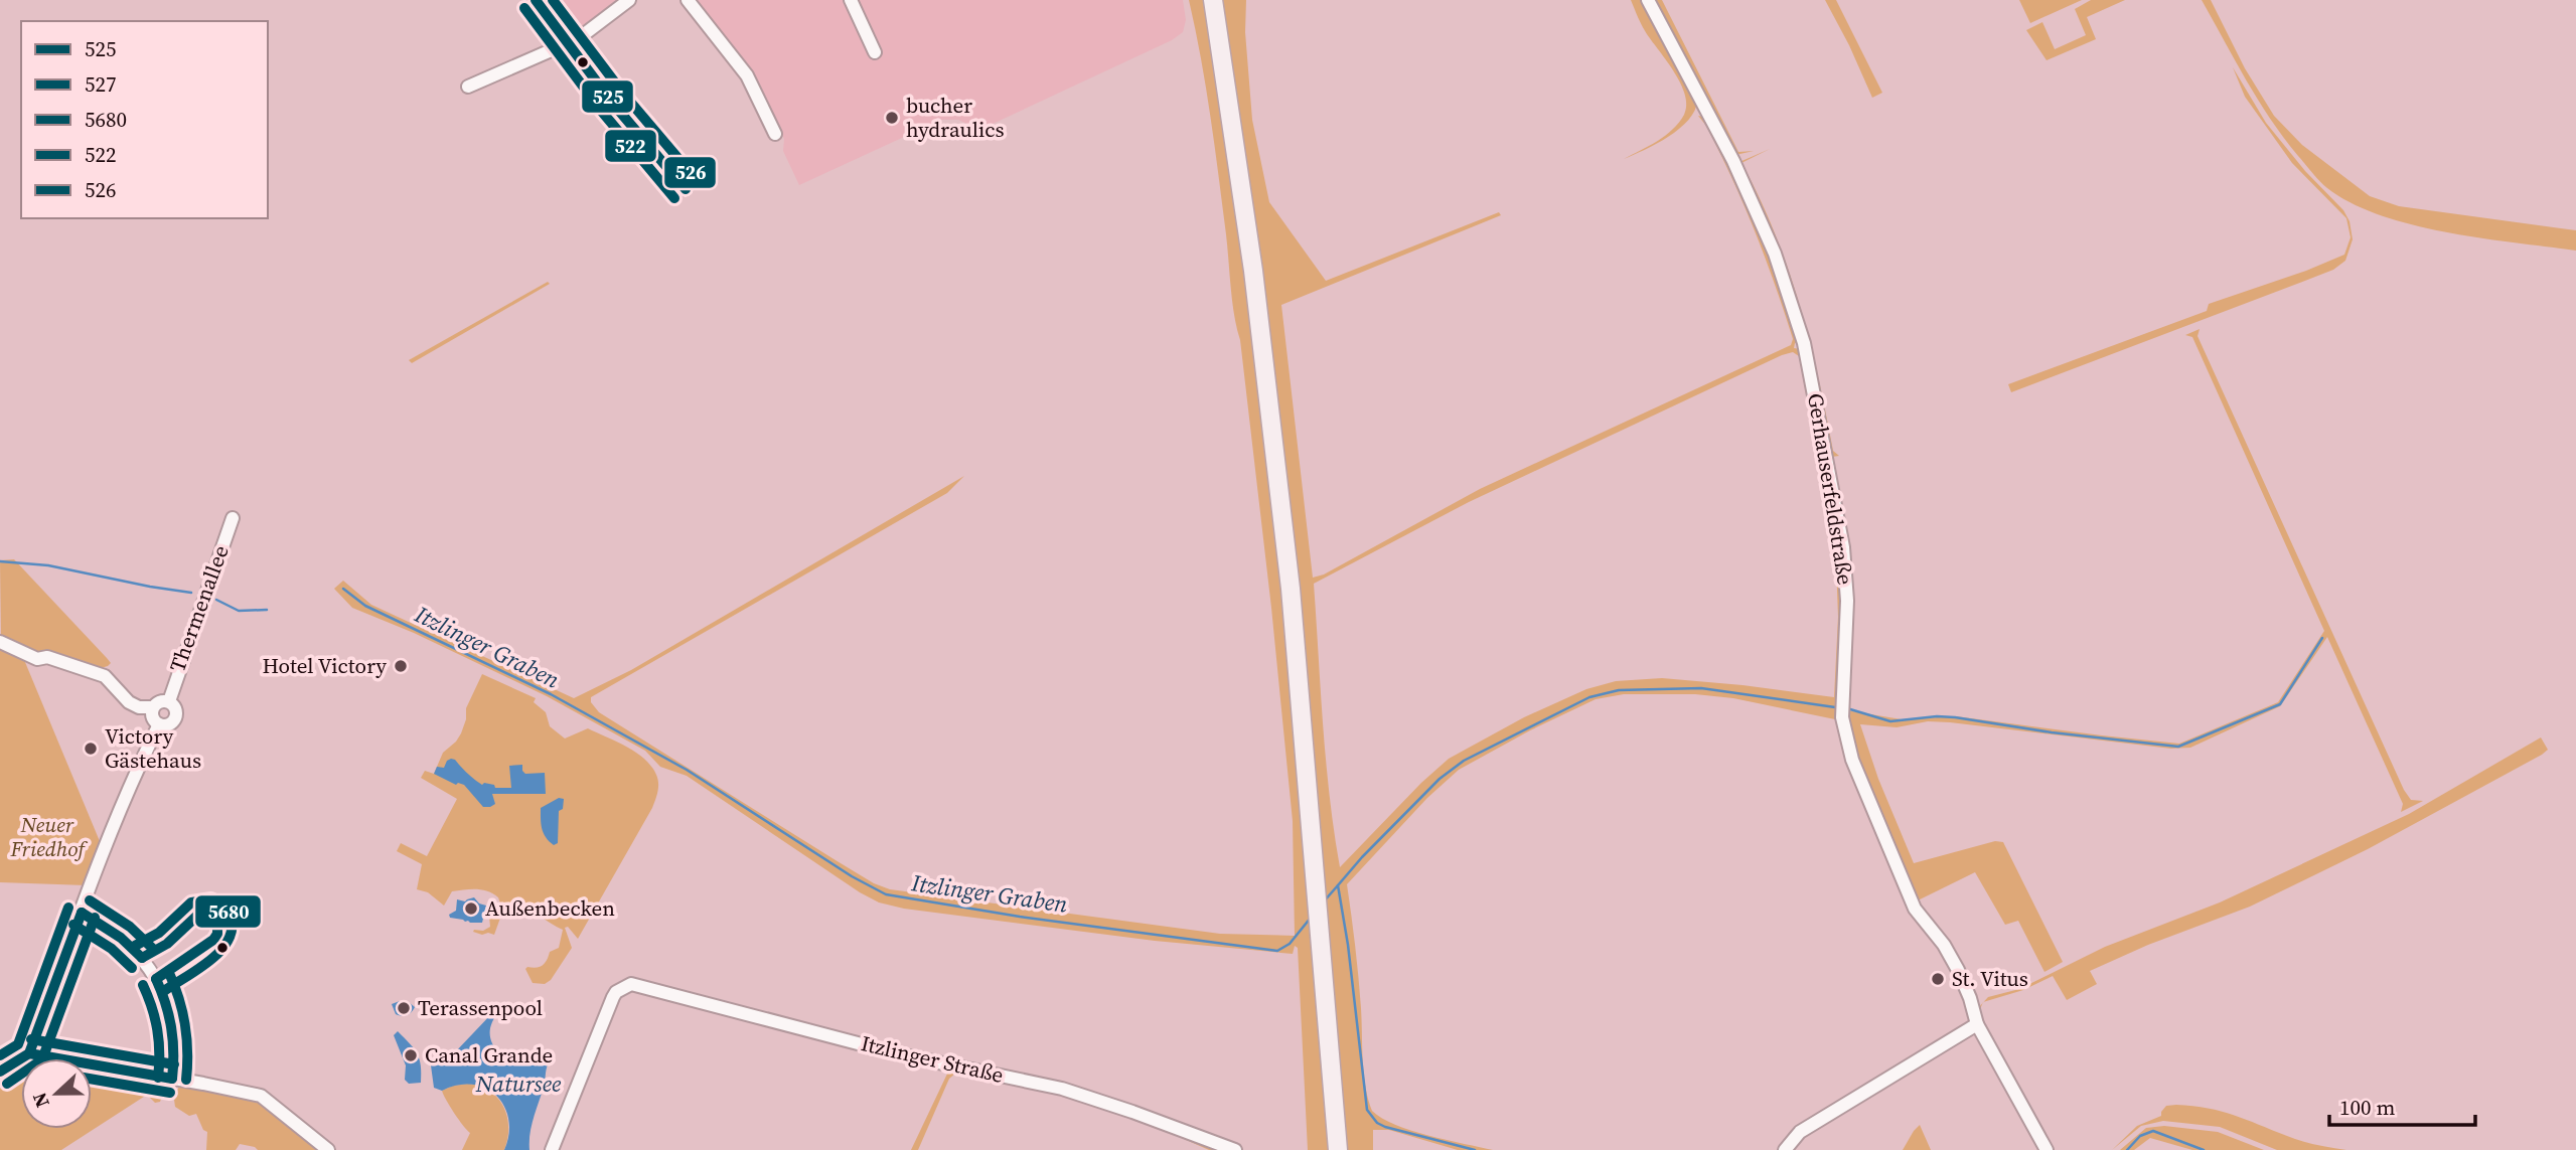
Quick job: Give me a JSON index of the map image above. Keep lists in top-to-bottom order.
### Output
{
  "streets": {
    "street": ["Gerhauserfeldstraße", "Thermenallee", "Itzlinger Straße"]
  },
  "water": ["Itzlinger Graben", "Natursee"],
  "parks": ["Neuer Friedhof"],
  "places": [
    "bucher hydraulics",
    "Hotel Victory",
    "Victory Gästehaus",
    "Außenbecken",
    "St. Vitus",
    "Terassenpool",
    "Canal Grande"
  ],
  "lines": [
    "transit line 525",
    "transit line 526",
    "transit line 522",
    "transit line 5680",
    "transit line 527"
  ],
  "legend": [
    "525",
    "527",
    "5680",
    "522",
    "526"
  ],
  "scale_bar": "100 m",
  "north": "left"
}
